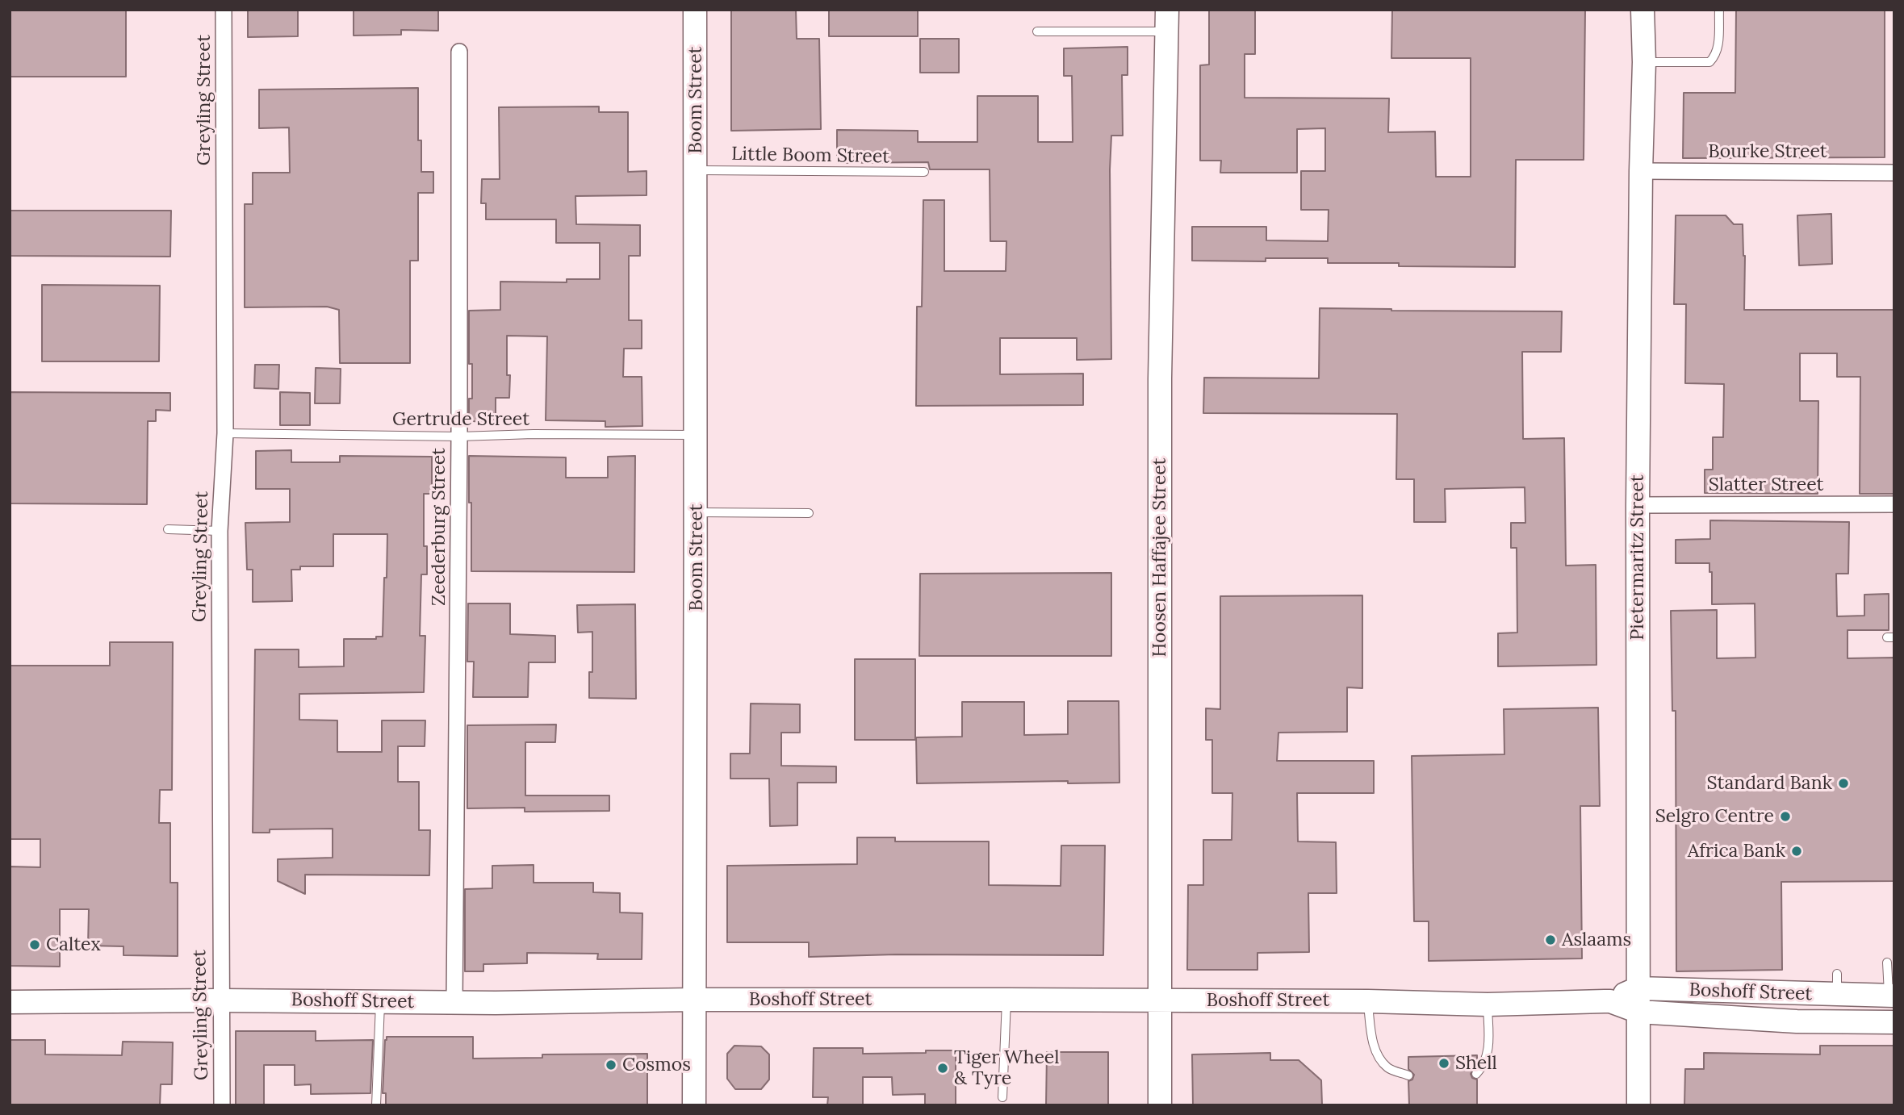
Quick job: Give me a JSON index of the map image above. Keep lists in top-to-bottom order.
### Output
{
  "streets": {
    "street": [
      "Greyling Street",
      "Boom Street",
      "Bourke Street",
      "Slatter Street",
      "Zeederburg Street",
      "Hoosen Haffajee Street",
      "Pietermaritz Street",
      "Boshoff Street"
    ],
    "lane": ["Little Boom Street", "Gertrude Street"]
  },
  "crossings": [
    ["Greyling Street", "Gertrude Street"],
    ["Greyling Street", "Boshoff Street"],
    ["Boom Street", "Little Boom Street"],
    ["Boom Street", "Gertrude Street"],
    ["Boom Street", "Boshoff Street"],
    ["Bourke Street", "Pietermaritz Street"],
    ["Gertrude Street", "Zeederburg Street"],
    ["Slatter Street", "Pietermaritz Street"],
    ["Zeederburg Street", "Boshoff Street"],
    ["Hoosen Haffajee Street", "Boshoff Street"],
    ["Pietermaritz Street", "Boshoff Street"]
  ],
  "places": [
    "Standard Bank",
    "Selgro Centre",
    "Africa Bank",
    "Aslaams",
    "Caltex",
    "Shell",
    "Cosmos",
    "Tiger Wheel & Tyre"
  ]
}
